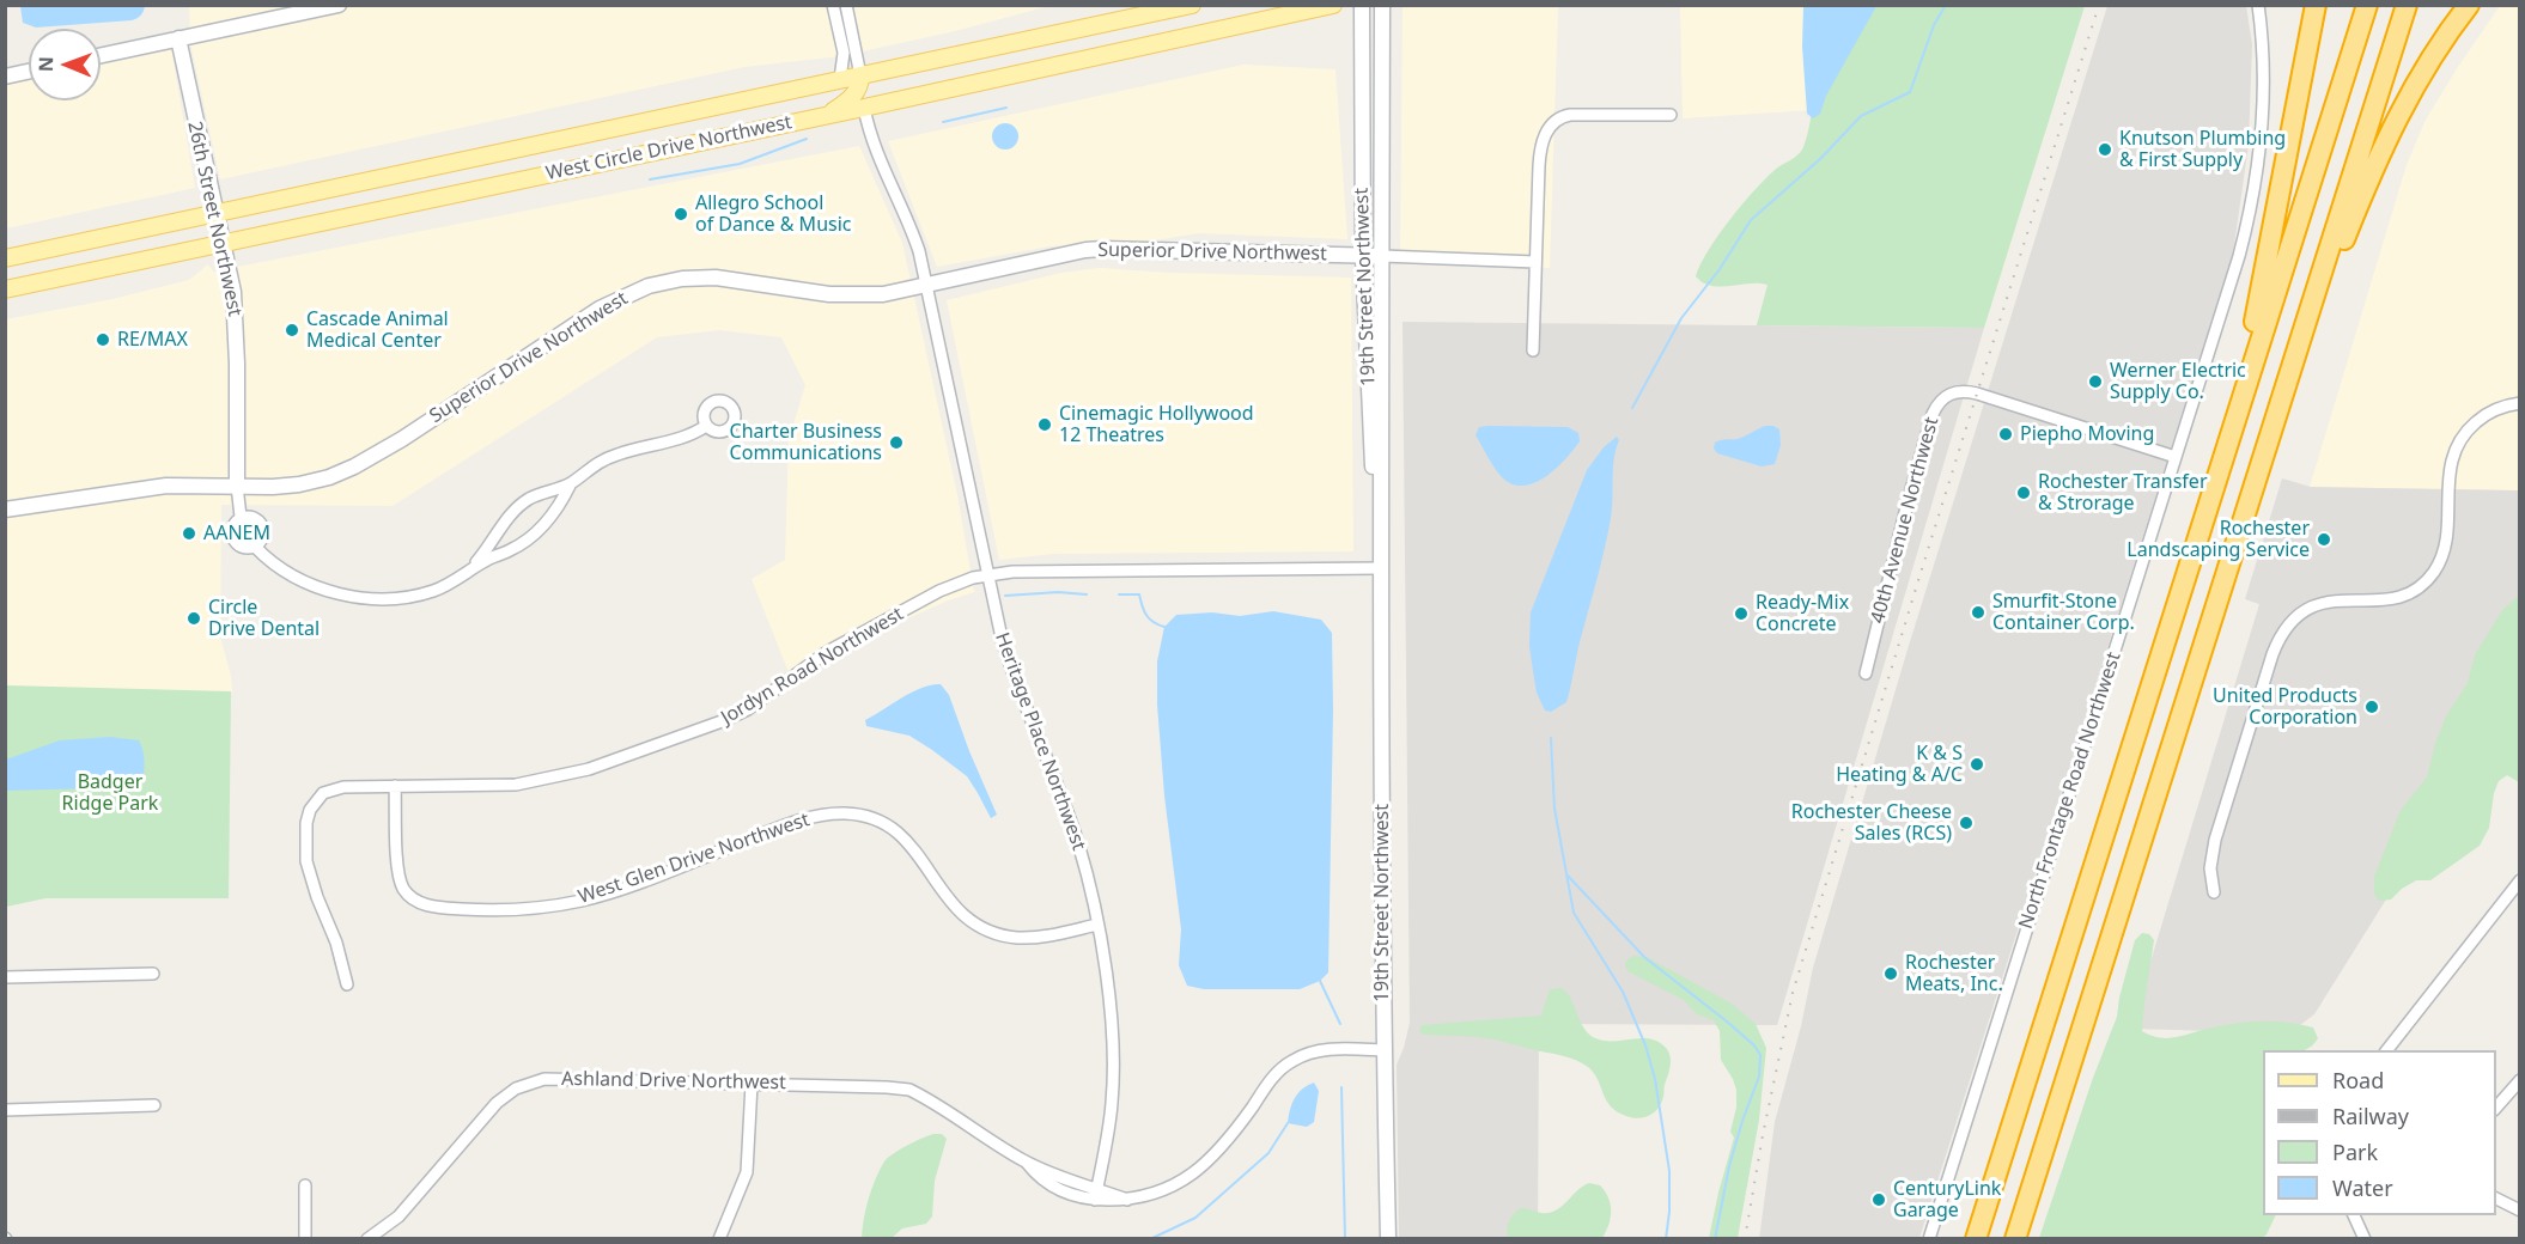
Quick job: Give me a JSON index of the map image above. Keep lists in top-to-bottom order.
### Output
{
  "streets": {
    "main road": ["West Circle Drive Northwest"],
    "street": [
      "26th Street Northwest",
      "Superior Drive Northwest",
      "19th Street Northwest",
      "40th Avenue Northwest",
      "Jordyn Road Northwest",
      "Heritage Place Northwest",
      "North Frontage Road Northwest",
      "West Glen Drive Northwest",
      "Ashland Drive Northwest"
    ]
  },
  "crossings": [
    ["West Circle Drive Northwest", "26th Street Northwest"],
    ["West Circle Drive Northwest", "Heritage Place Northwest"],
    ["26th Street Northwest", "Superior Drive Northwest"],
    ["Superior Drive Northwest", "19th Street Northwest"],
    ["Superior Drive Northwest", "Heritage Place Northwest"],
    ["19th Street Northwest", "Jordyn Road Northwest"],
    ["19th Street Northwest", "Ashland Drive Northwest"],
    ["40th Avenue Northwest", "North Frontage Road Northwest"],
    ["Jordyn Road Northwest", "Heritage Place Northwest"],
    ["Jordyn Road Northwest", "West Glen Drive Northwest"],
    ["Heritage Place Northwest", "West Glen Drive Northwest"],
    ["Heritage Place Northwest", "Ashland Drive Northwest"]
  ],
  "parks": ["Badger Ridge Park"],
  "places": [
    "Knutson Plumbing & First Supply",
    "Allegro School of Dance & Music",
    "Cascade Animal Medical Center",
    "RE/MAX",
    "Werner Electric Supply Co.",
    "Cinemagic Hollywood 12 Theatres",
    "Piepho Moving",
    "Charter Business Communications",
    "Rochester Transfer & Strorage",
    "AANEM",
    "Rochester Landscaping Service",
    "Smurfit-Stone Container Corp.",
    "Ready-Mix Concrete",
    "Circle Drive Dental",
    "United Products Corporation",
    "K & S Heating & A/C",
    "Rochester Cheese Sales (RCS)",
    "Rochester Meats, Inc.",
    "CenturyLink Garage"
  ],
  "legend": [
    "Road",
    "Railway",
    "Park",
    "Water"
  ],
  "north": "left"
}
